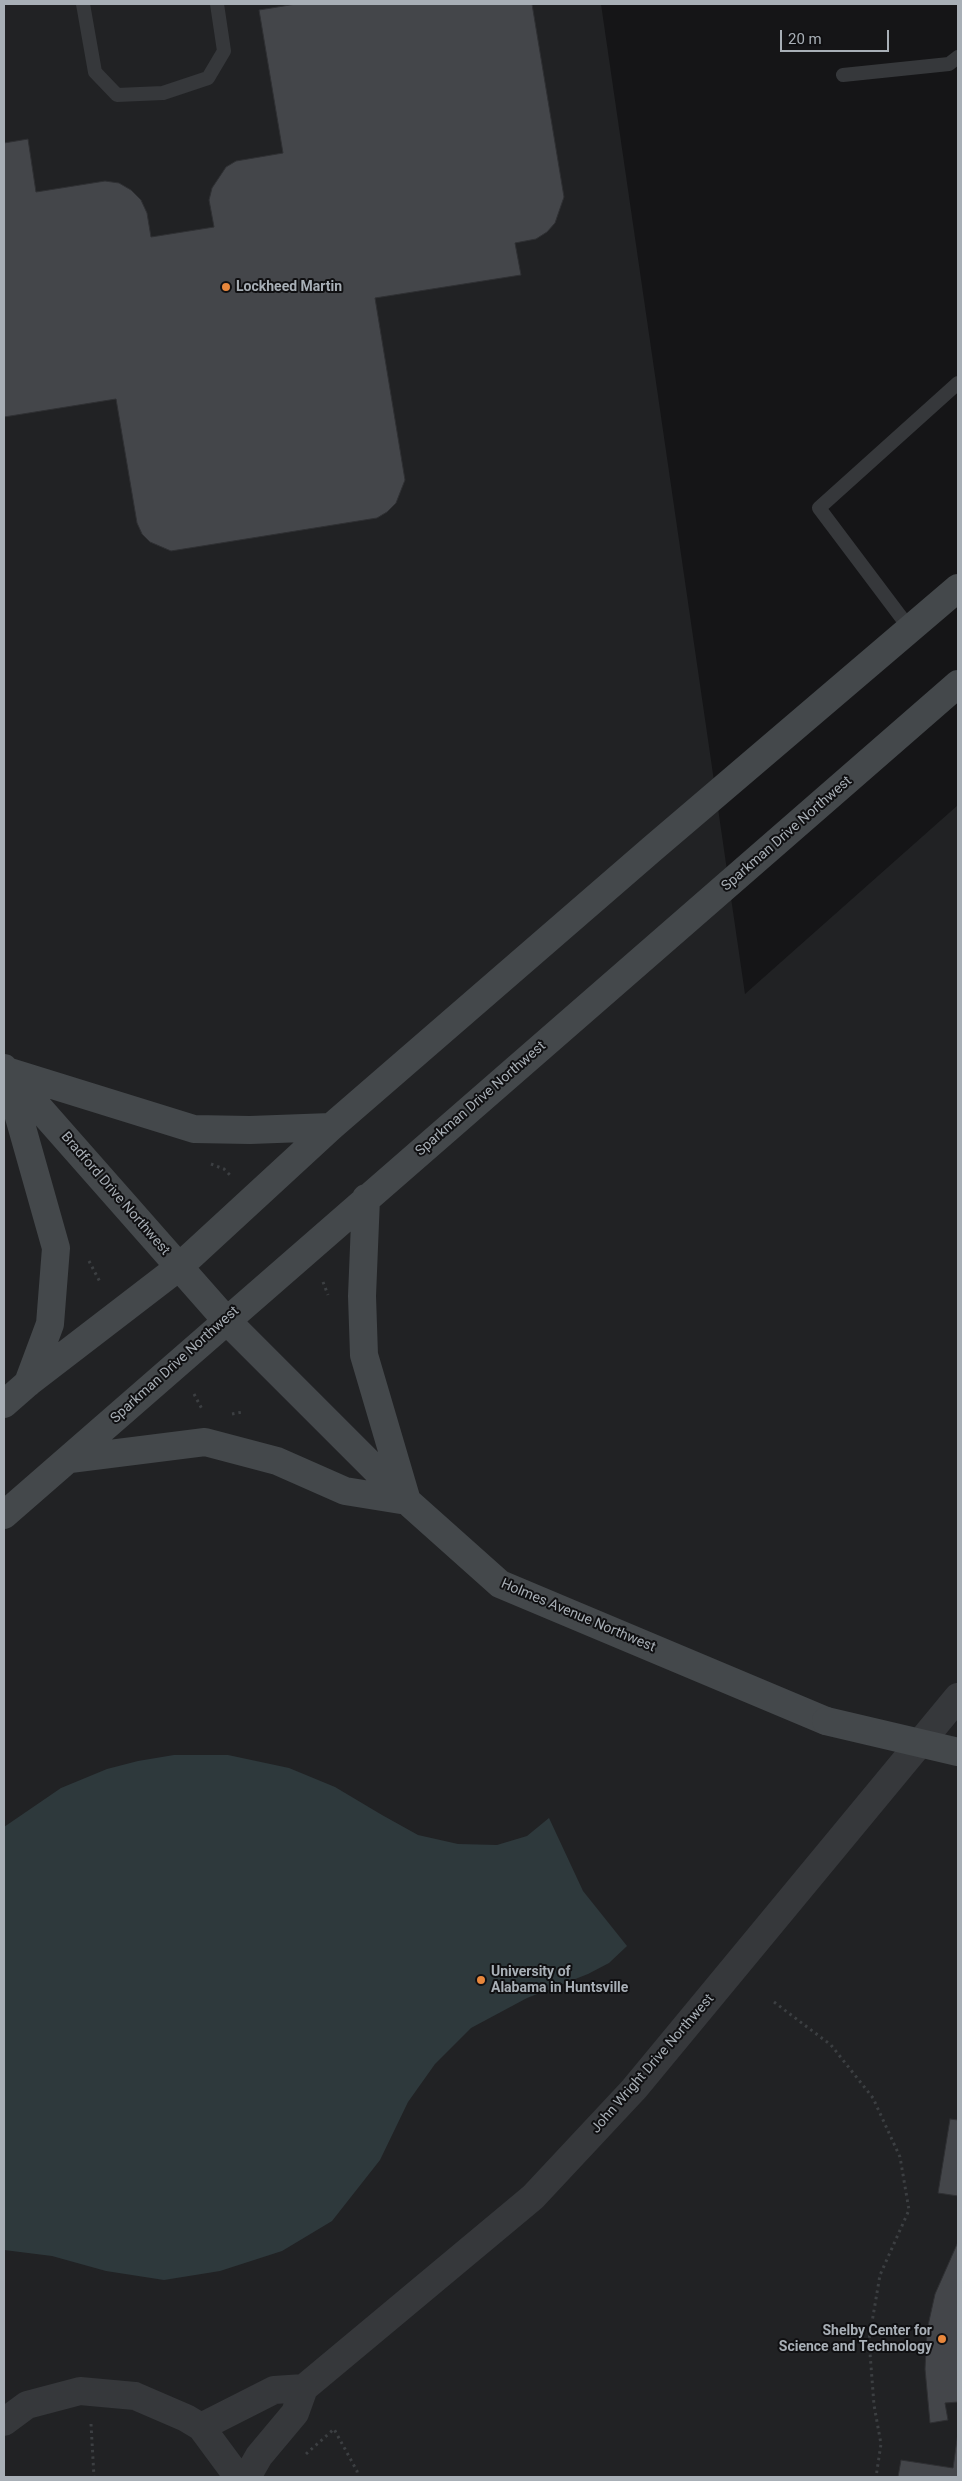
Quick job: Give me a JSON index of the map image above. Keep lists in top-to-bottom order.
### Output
{
  "streets": {
    "main road": ["Sparkman Drive Northwest", "Bradford Drive Northwest", "Holmes Avenue Northwest"],
    "street": ["John Wright Drive Northwest"]
  },
  "crossings": [
    ["Sparkman Drive Northwest", "Bradford Drive Northwest"],
    ["Sparkman Drive Northwest", "Holmes Avenue Northwest"],
    ["Bradford Drive Northwest", "Holmes Avenue Northwest"]
  ],
  "places": ["Lockheed Martin", "University of Alabama in Huntsville", "Shelby Center for Science and Technology"],
  "scale_bar": "20 m"
}
